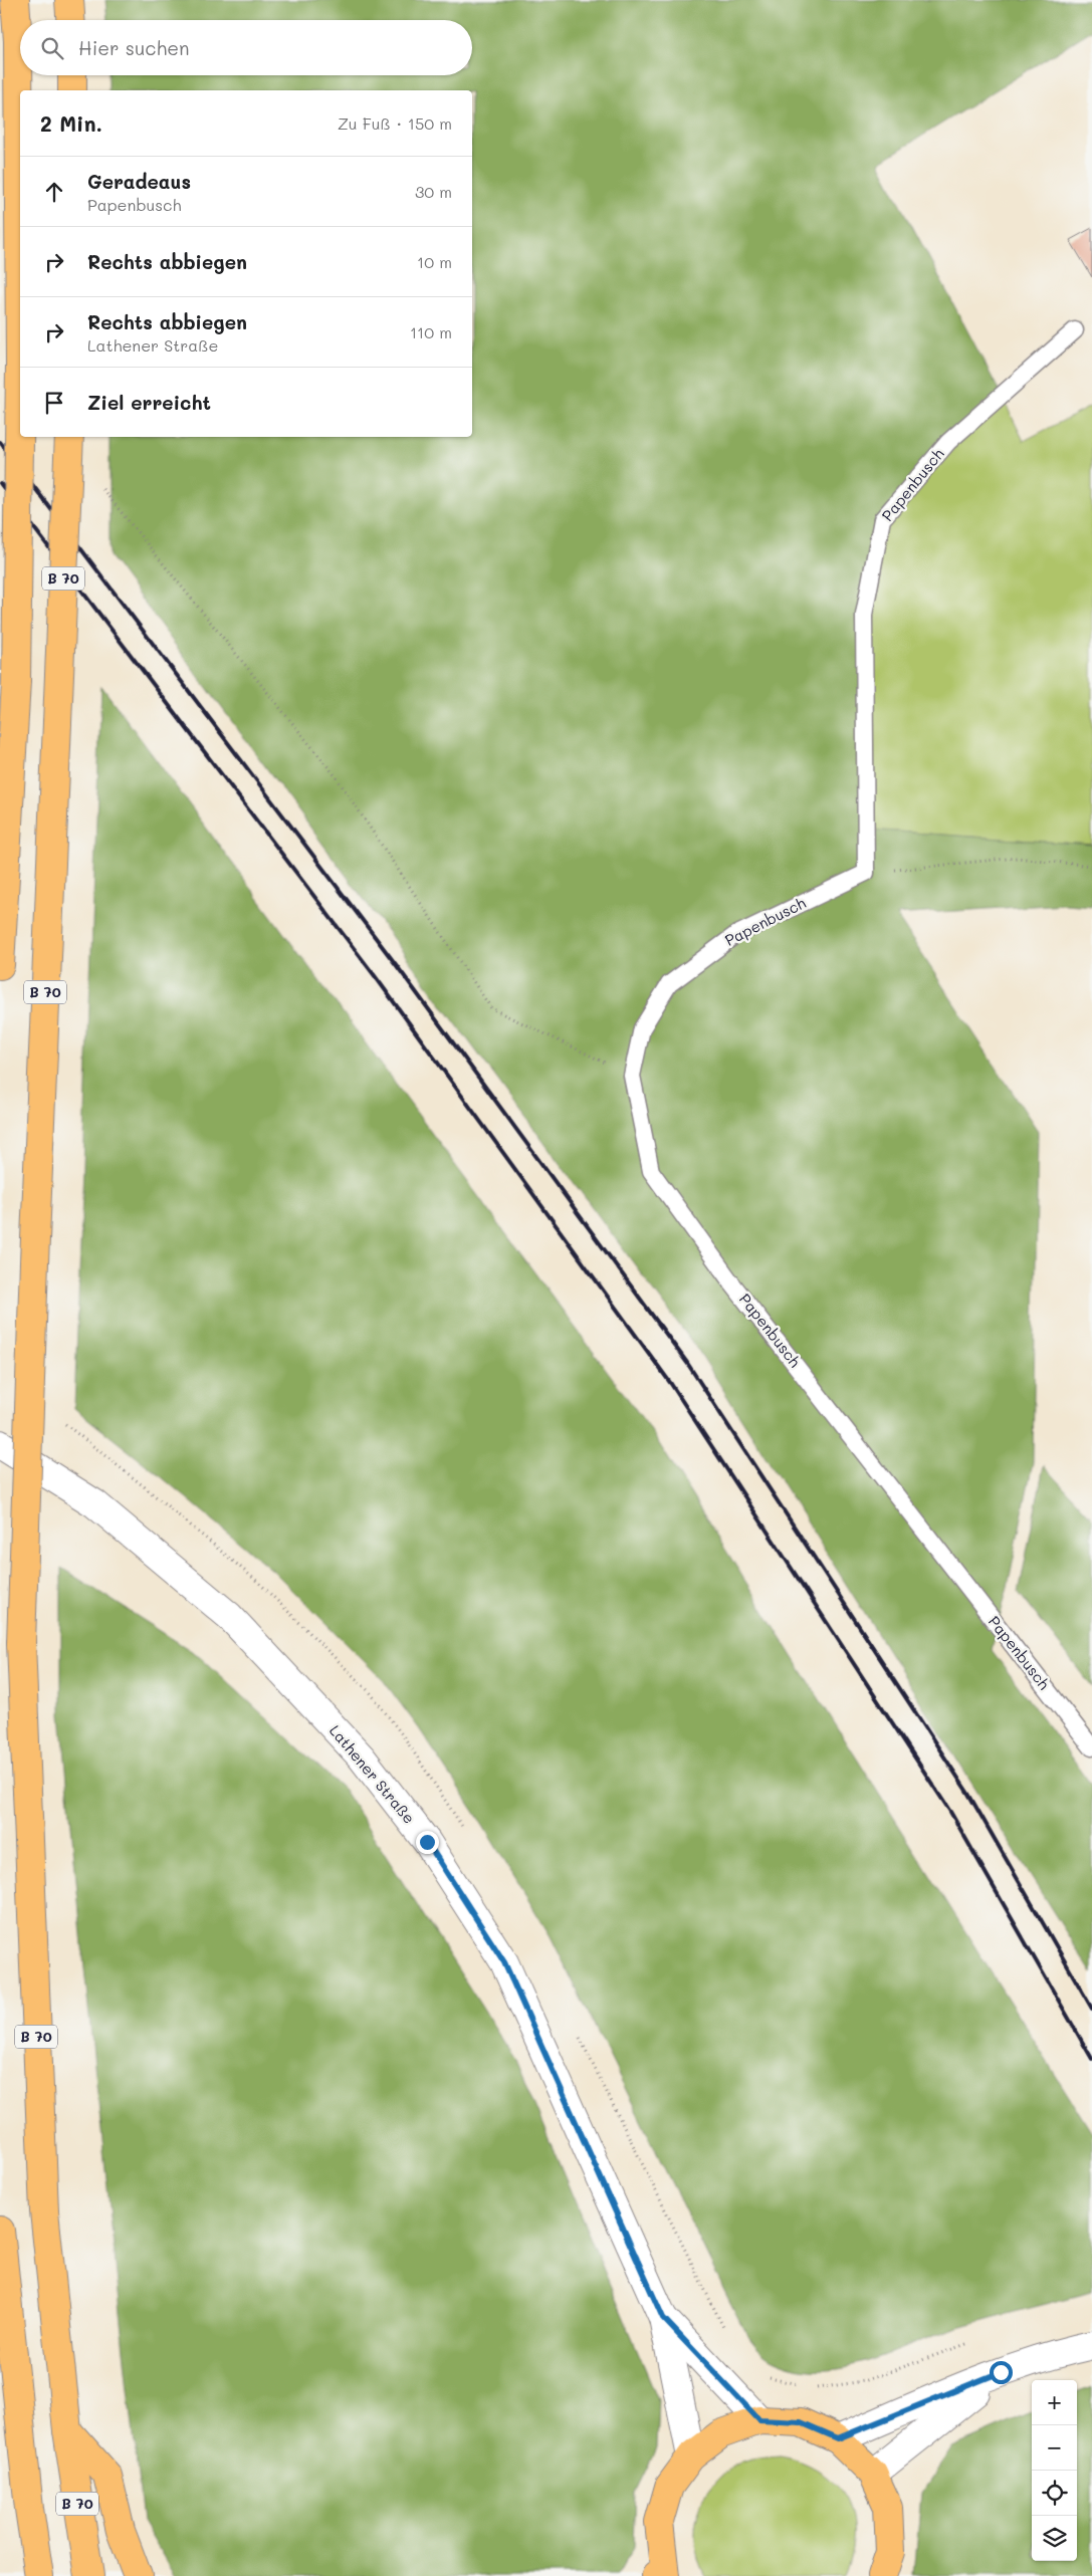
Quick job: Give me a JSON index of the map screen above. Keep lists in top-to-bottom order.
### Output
{
  "streets": {
    "main road": ["B 70"],
    "street": ["Lathener Straße"],
    "lane": ["Papenbusch"]
  },
  "page": {
    "search": "Hier suchen",
    "heading": ["2 Min.", "Zu Fuß · 150 m"],
    "list": [
      ["Geradeaus", "Papenbusch", "30 m"],
      ["Rechts abbiegen", "10 m"],
      ["Rechts abbiegen", "Lathener Straße", "110 m"],
      "Ziel erreicht"
    ],
    "map_buttons": ["+", "−"]
  }
}
